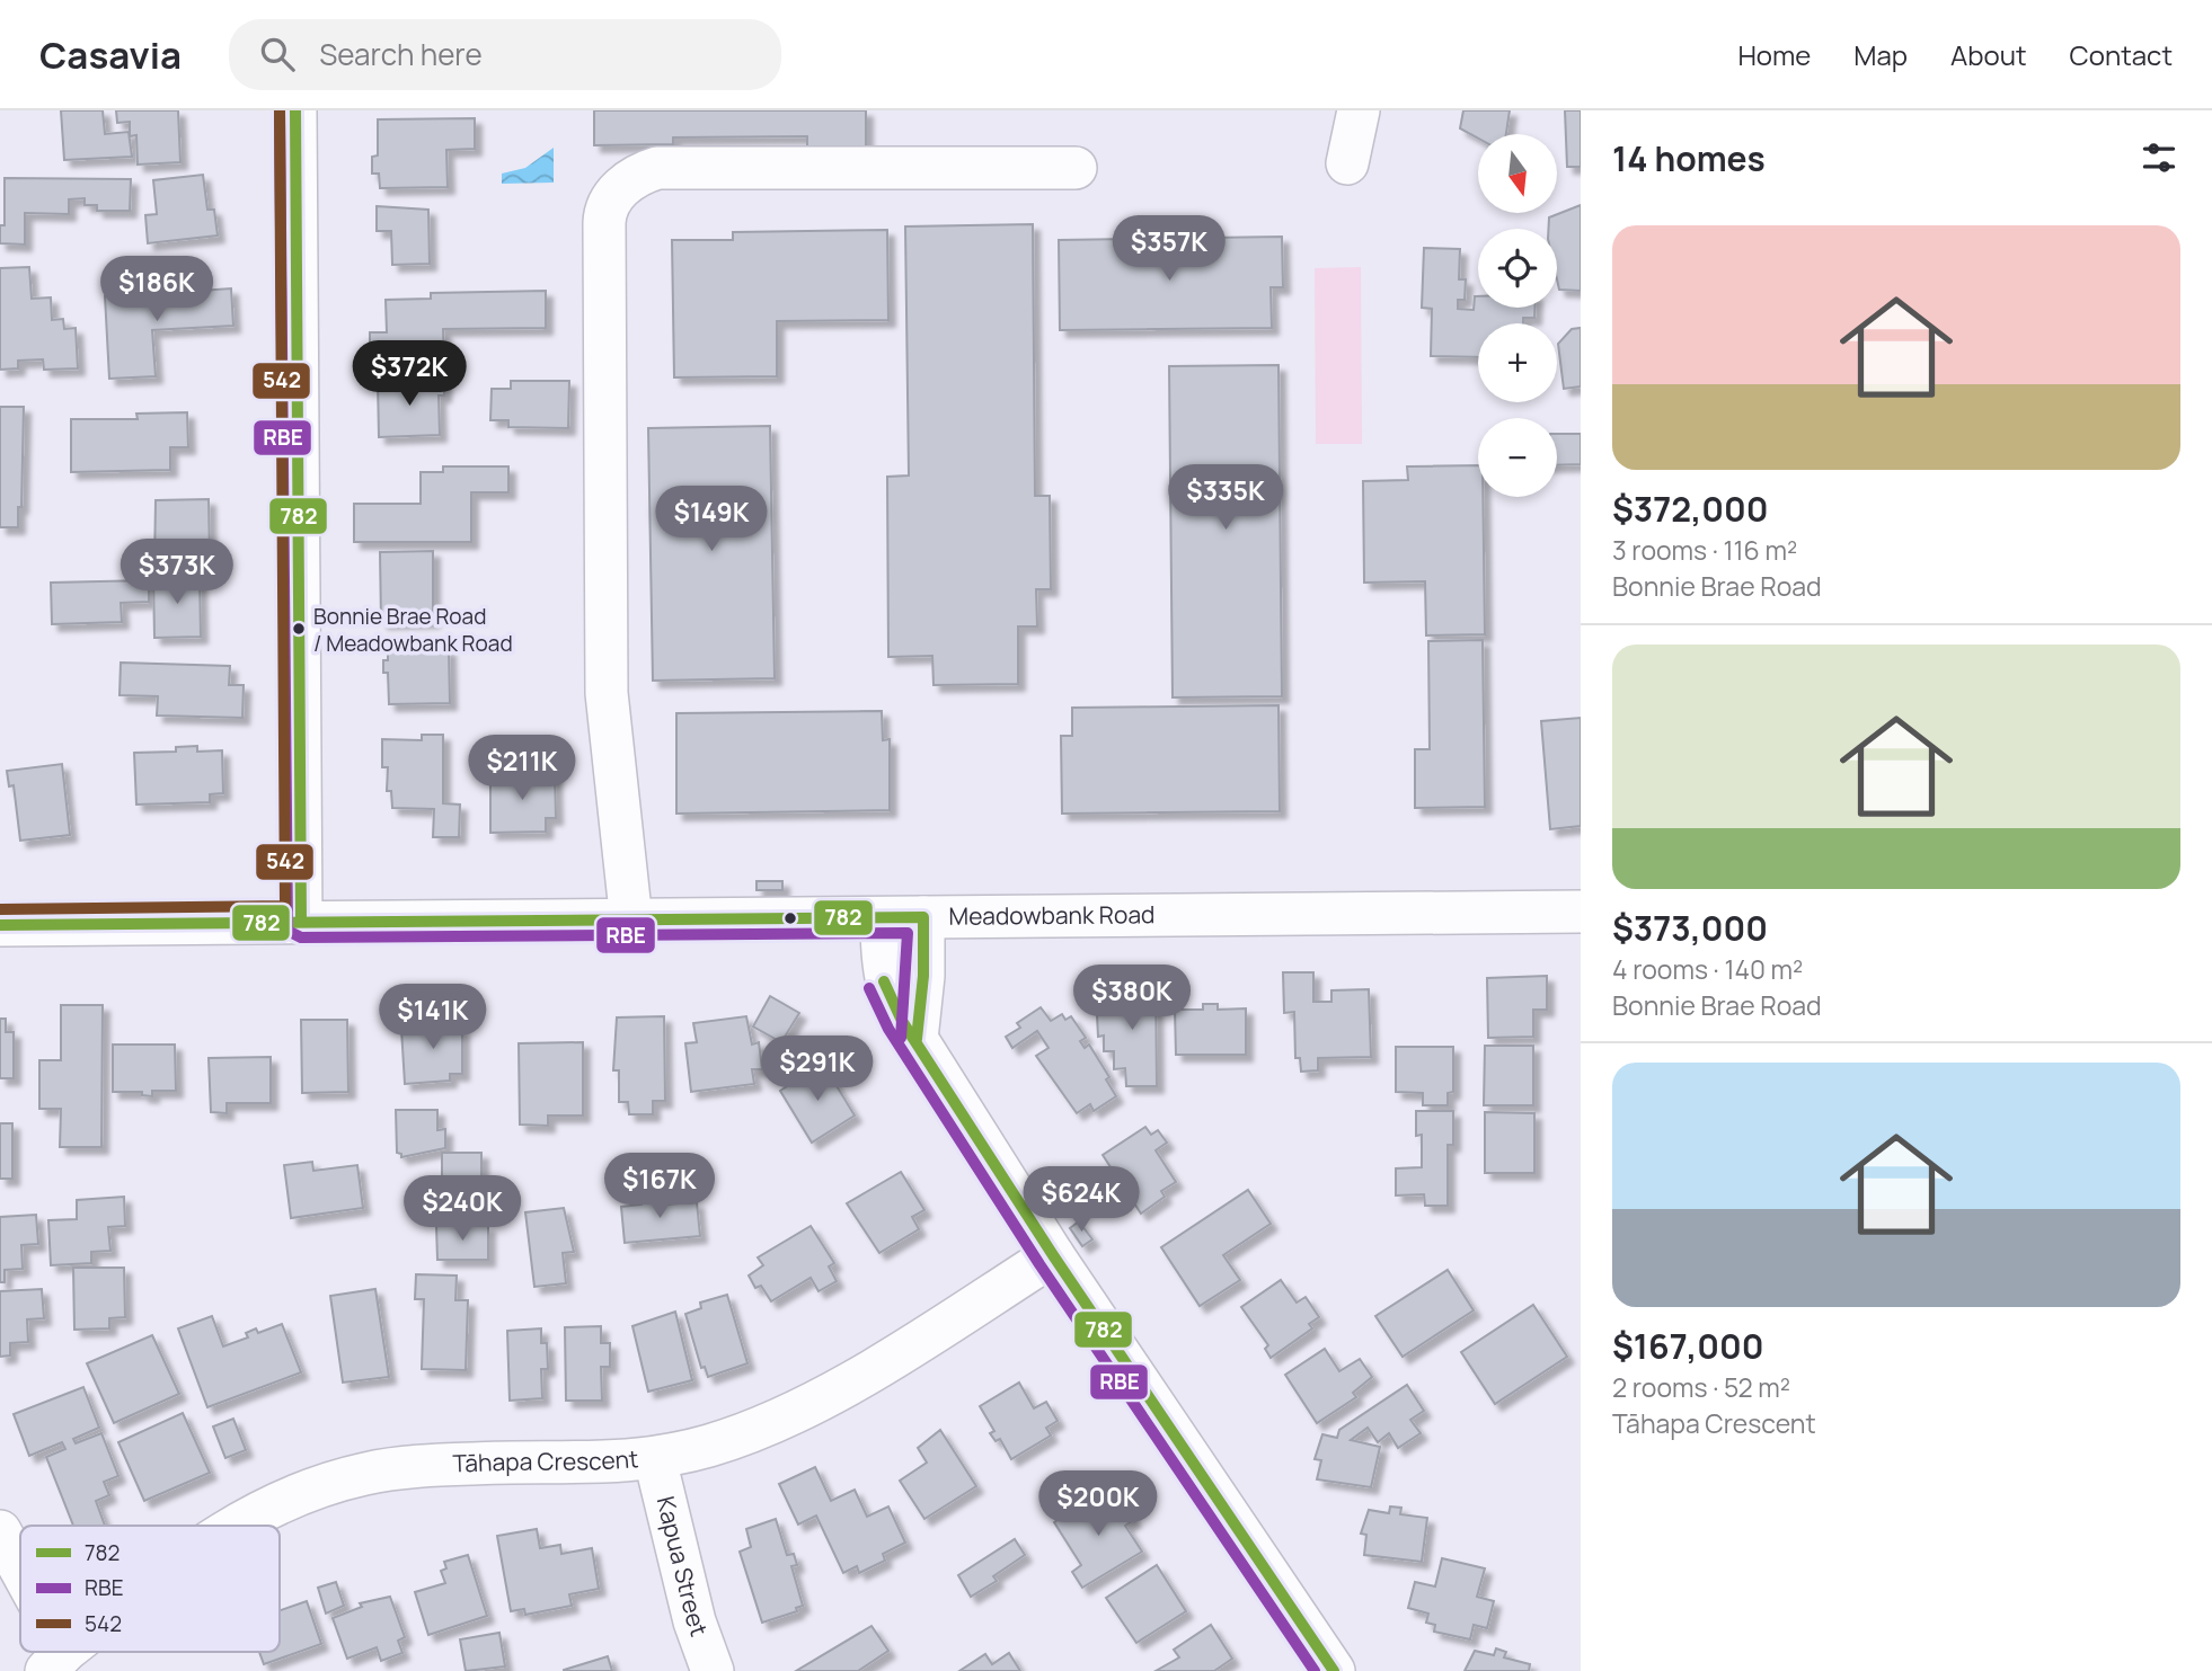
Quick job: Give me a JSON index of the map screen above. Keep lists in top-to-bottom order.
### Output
{
  "streets": {
    "street": ["Meadowbank Road", "Tāhapa Crescent", "Kapua Street"]
  },
  "crossings": [
    ["Tāhapa Crescent", "Kapua Street"]
  ],
  "places": ["Bonnie Brae Road / Meadowbank Road"],
  "lines": ["transit line 782", "transit line RBE", "transit line 542"],
  "legend": ["782", "RBE", "542"],
  "north": "bottom",
  "page": {
    "header": "Casavia",
    "search": "Search here",
    "nav": [
      "Home",
      "Map",
      "About",
      "Contact"
    ],
    "heading": "14 homes",
    "map_buttons": ["+", "−"],
    "list": [
      {
        "name": "$372,000",
        "note": "3 rooms · 116 m² · Bonnie Brae Road"
      },
      {
        "name": "$373,000",
        "note": "4 rooms · 140 m² · Bonnie Brae Road"
      },
      {
        "name": "$167,000",
        "note": "2 rooms · 52 m² · Tāhapa Crescent"
      }
    ],
    "price": [
      "$357K",
      "$186K",
      "$372K",
      "$335K",
      "$149K",
      "$373K",
      "$211K",
      "$380K",
      "$141K",
      "$291K",
      "$167K",
      "$624K",
      "$240K",
      "$200K"
    ]
  }
}
